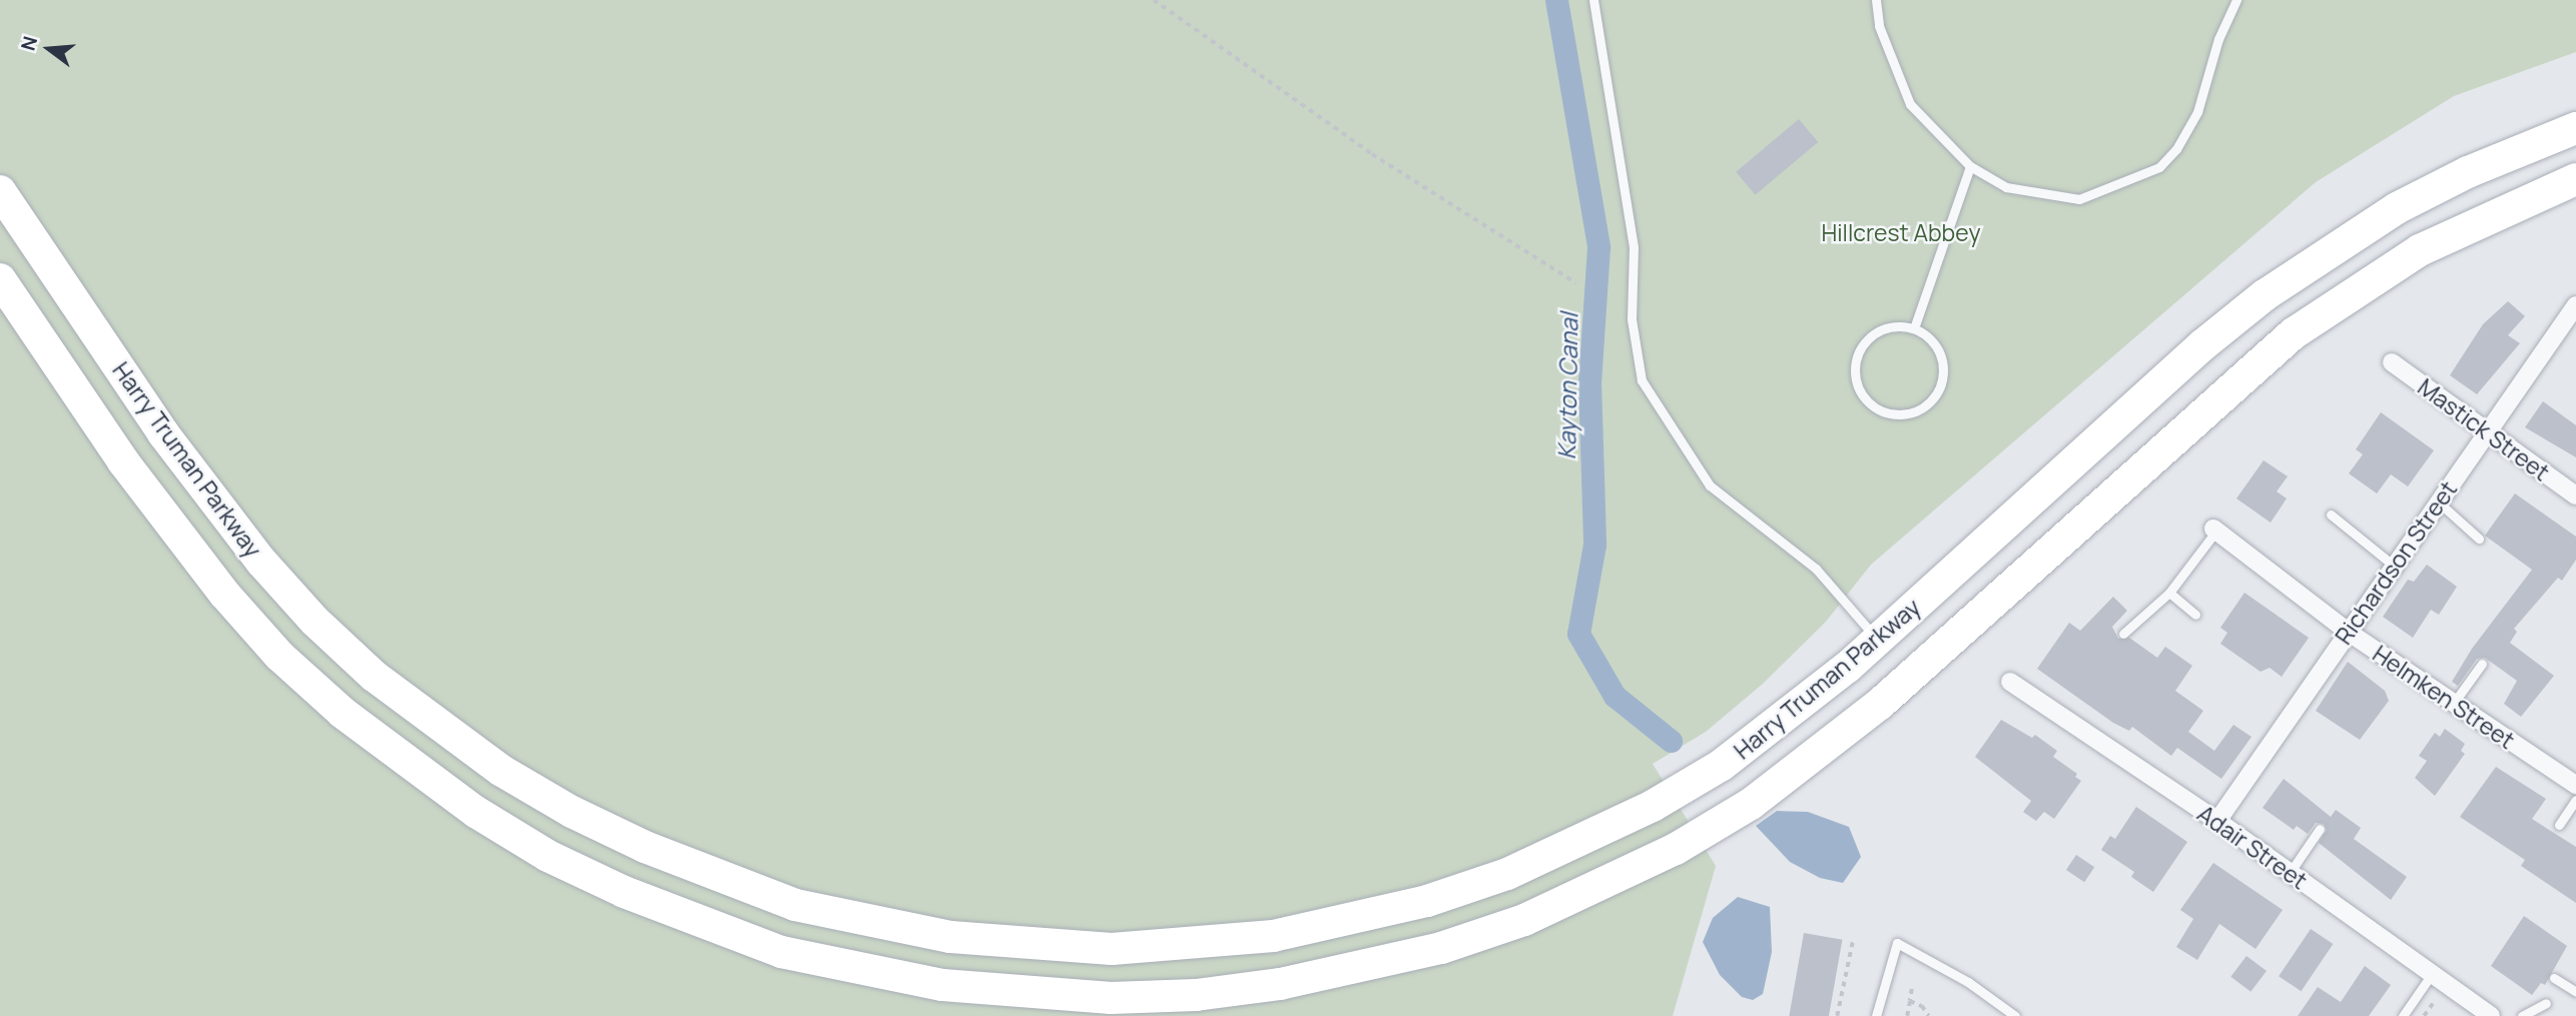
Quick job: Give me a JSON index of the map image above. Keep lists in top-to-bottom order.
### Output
{
  "streets": {
    "highway": ["Harry Truman Parkway"],
    "street": [
      "Mastick Street",
      "Richardson Street",
      "Helmken Street",
      "Adair Street"
    ]
  },
  "crossings": [
    ["Mastick Street", "Richardson Street"],
    ["Richardson Street", "Helmken Street"],
    ["Richardson Street", "Adair Street"]
  ],
  "water": ["Kayton Canal"],
  "parks": ["Hillcrest Abbey"],
  "north": "left"
}
